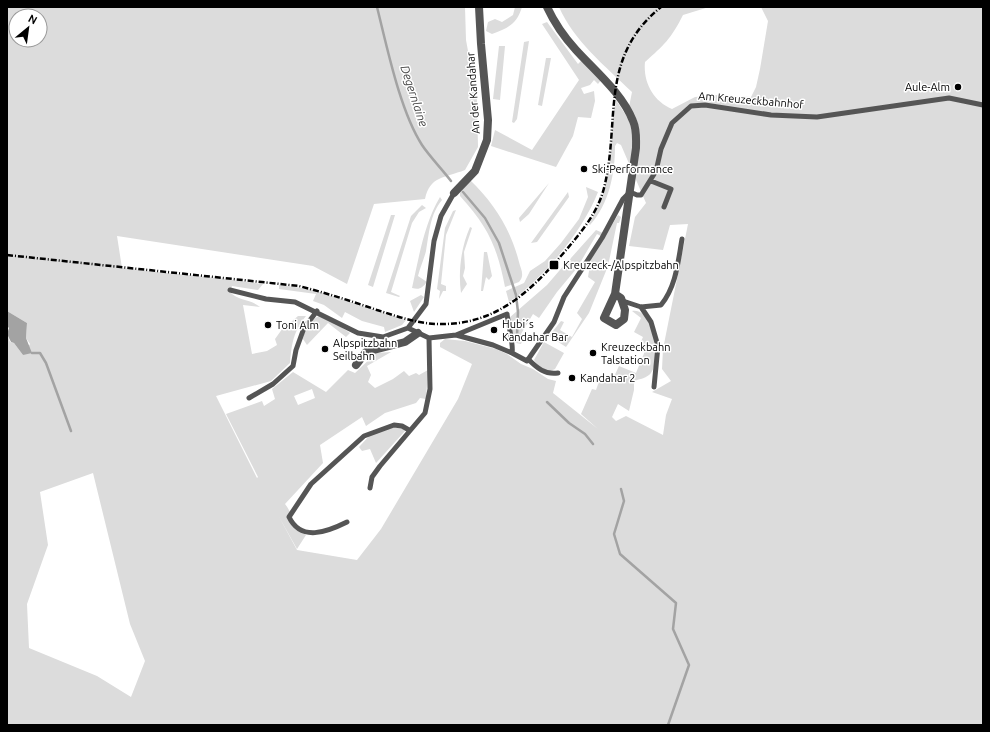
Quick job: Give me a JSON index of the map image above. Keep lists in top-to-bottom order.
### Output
{
  "streets": {
    "street": ["An der Kandahar"],
    "lane": ["Am Kreuzeckbahnhof"]
  },
  "water": ["Degernlaine"],
  "places": {
    "other": [
      "Aule-Alm",
      "Ski-Performance",
      "Toni Alm",
      "Hubi´s Kandahar Bar",
      "Alpspitzbahn Seilbahn",
      "Kreuzeckbahn Talstation",
      "Kandahar 2"
    ],
    "transit": ["Kreuzeck-/Alpspitzbahn"]
  },
  "north": "top right"
}
